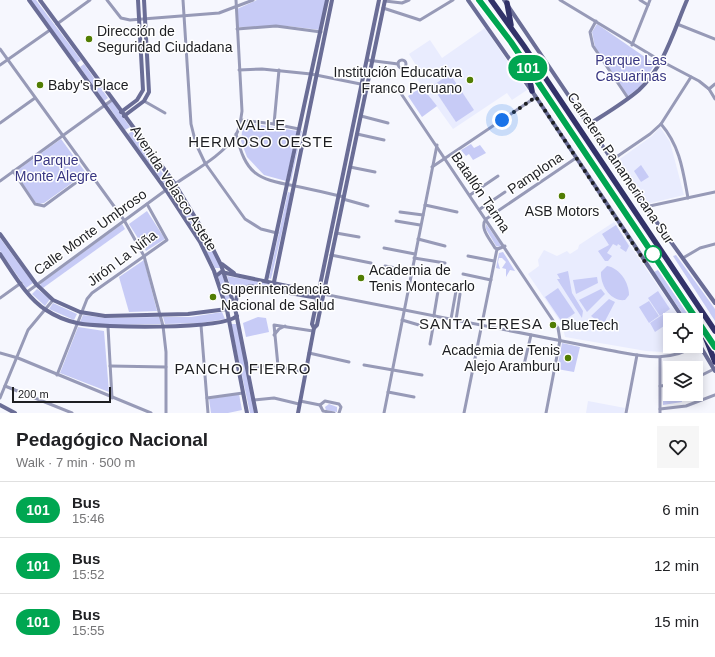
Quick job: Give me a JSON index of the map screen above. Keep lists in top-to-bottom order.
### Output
{
  "streets": {
    "highway": ["Carretera Panamericana Sur"],
    "street": [
      "Pamplona",
      "Avenida Velasco Astete",
      "Batallón Tarma",
      "Calle Monte Umbroso",
      "Jirón La Niña"
    ]
  },
  "crossings": [
    ["Pamplona", "Batallón Tarma"],
    ["Avenida Velasco Astete", "Calle Monte Umbroso"],
    ["Batallón Tarma", "Calle Monte Umbroso"],
    ["Calle Monte Umbroso", "Jirón La Niña"]
  ],
  "districts": ["VALLE HERMOSO OESTE", "SANTA TERESA", "PANCHO FIERRO"],
  "parks": ["Parque Las Casuarinas", "Parque Monte Alegre"],
  "places": [
    "Dirección de Seguridad Ciudadana",
    "Institución Educativa Franco Peruano",
    "Baby's Place",
    "ASB Motors",
    "Academia de Tenis Montecarlo",
    "Superintendencia Nacional de Salud",
    "BlueTech",
    "Academia de Tenis Alejo Aramburu"
  ],
  "lines": ["bus line 101"],
  "scale_bar": "200 m",
  "page": {
    "on_map": "101",
    "scale": "200 m",
    "heading": ["Pedagógico Nacional", "Walk · 7 min · 500 m"],
    "list": [
      {
        "mark": "101",
        "name": "Bus",
        "note": "15:46",
        "value": "6 min"
      },
      {
        "mark": "101",
        "name": "Bus",
        "note": "15:52",
        "value": "12 min"
      },
      {
        "mark": "101",
        "name": "Bus",
        "note": "15:55",
        "value": "15 min"
      }
    ]
  }
}
